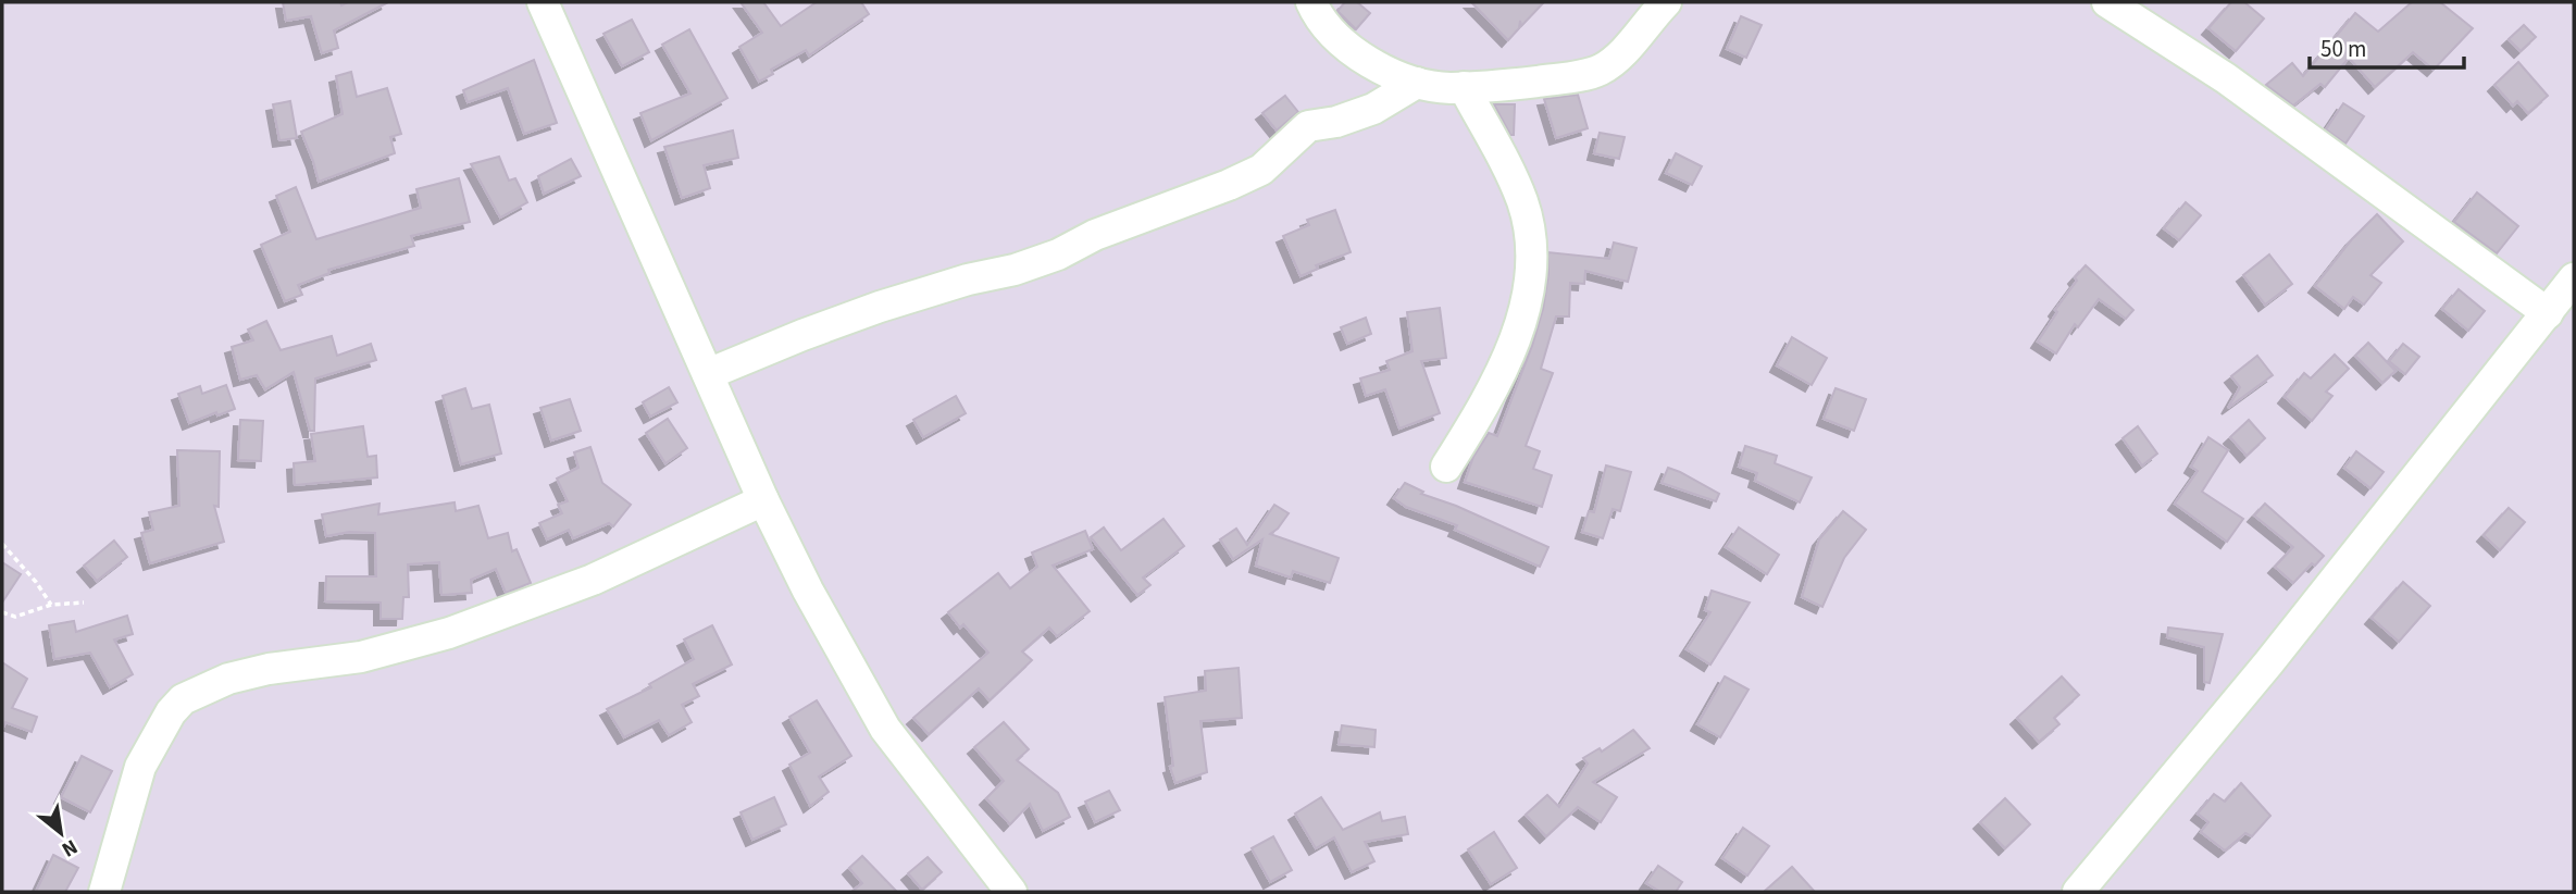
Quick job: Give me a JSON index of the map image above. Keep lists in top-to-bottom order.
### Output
{
  "scale_bar": "50 m",
  "north": "bottom right"
}
